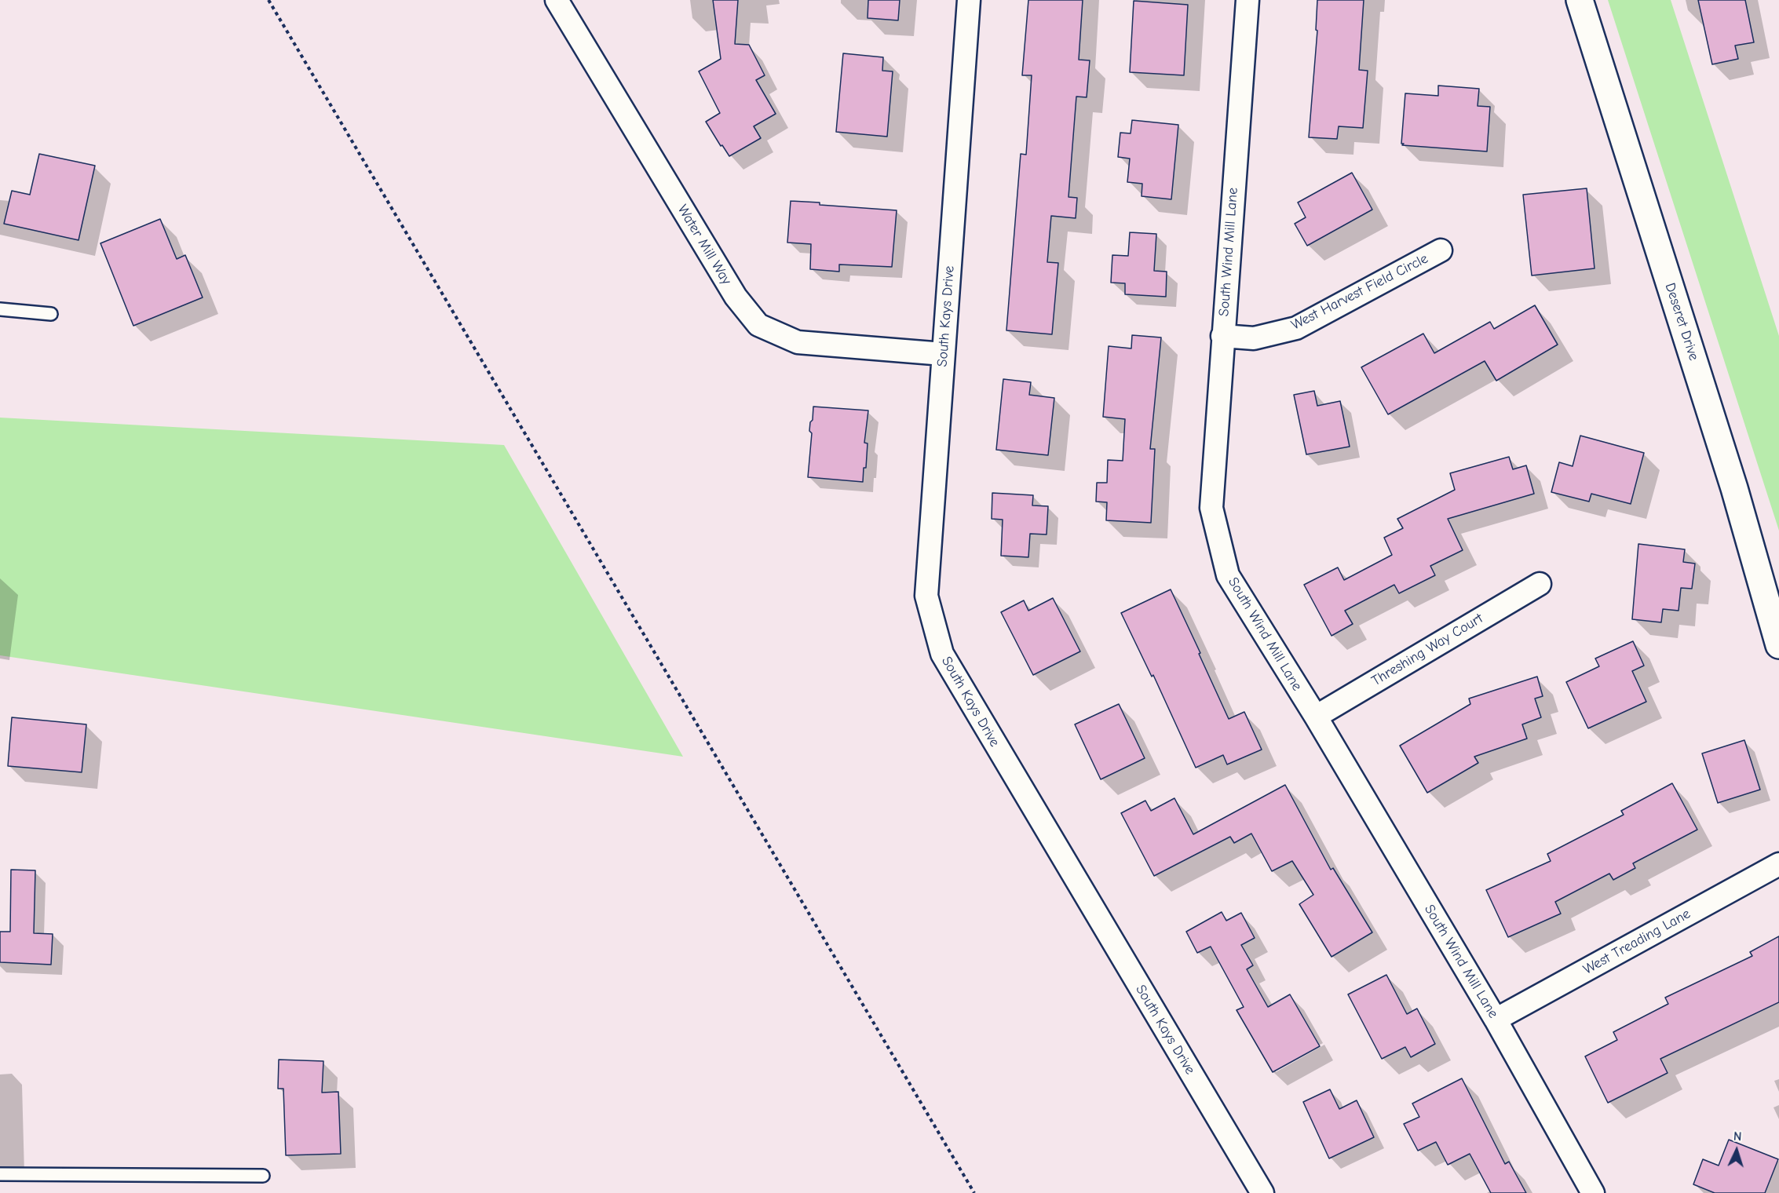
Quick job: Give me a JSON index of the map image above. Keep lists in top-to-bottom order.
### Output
{
  "streets": {
    "street": [
      "Water Mill Way",
      "South Wind Mill Lane",
      "West Harvest Field Circle",
      "South Kays Drive",
      "Deseret Drive",
      "Threshing Way Court",
      "West Treading Lane"
    ]
  },
  "crossings": [
    ["Water Mill Way", "South Kays Drive"],
    ["South Wind Mill Lane", "West Harvest Field Circle"],
    ["South Wind Mill Lane", "Threshing Way Court"],
    ["South Wind Mill Lane", "West Treading Lane"]
  ],
  "north": "top"
}
